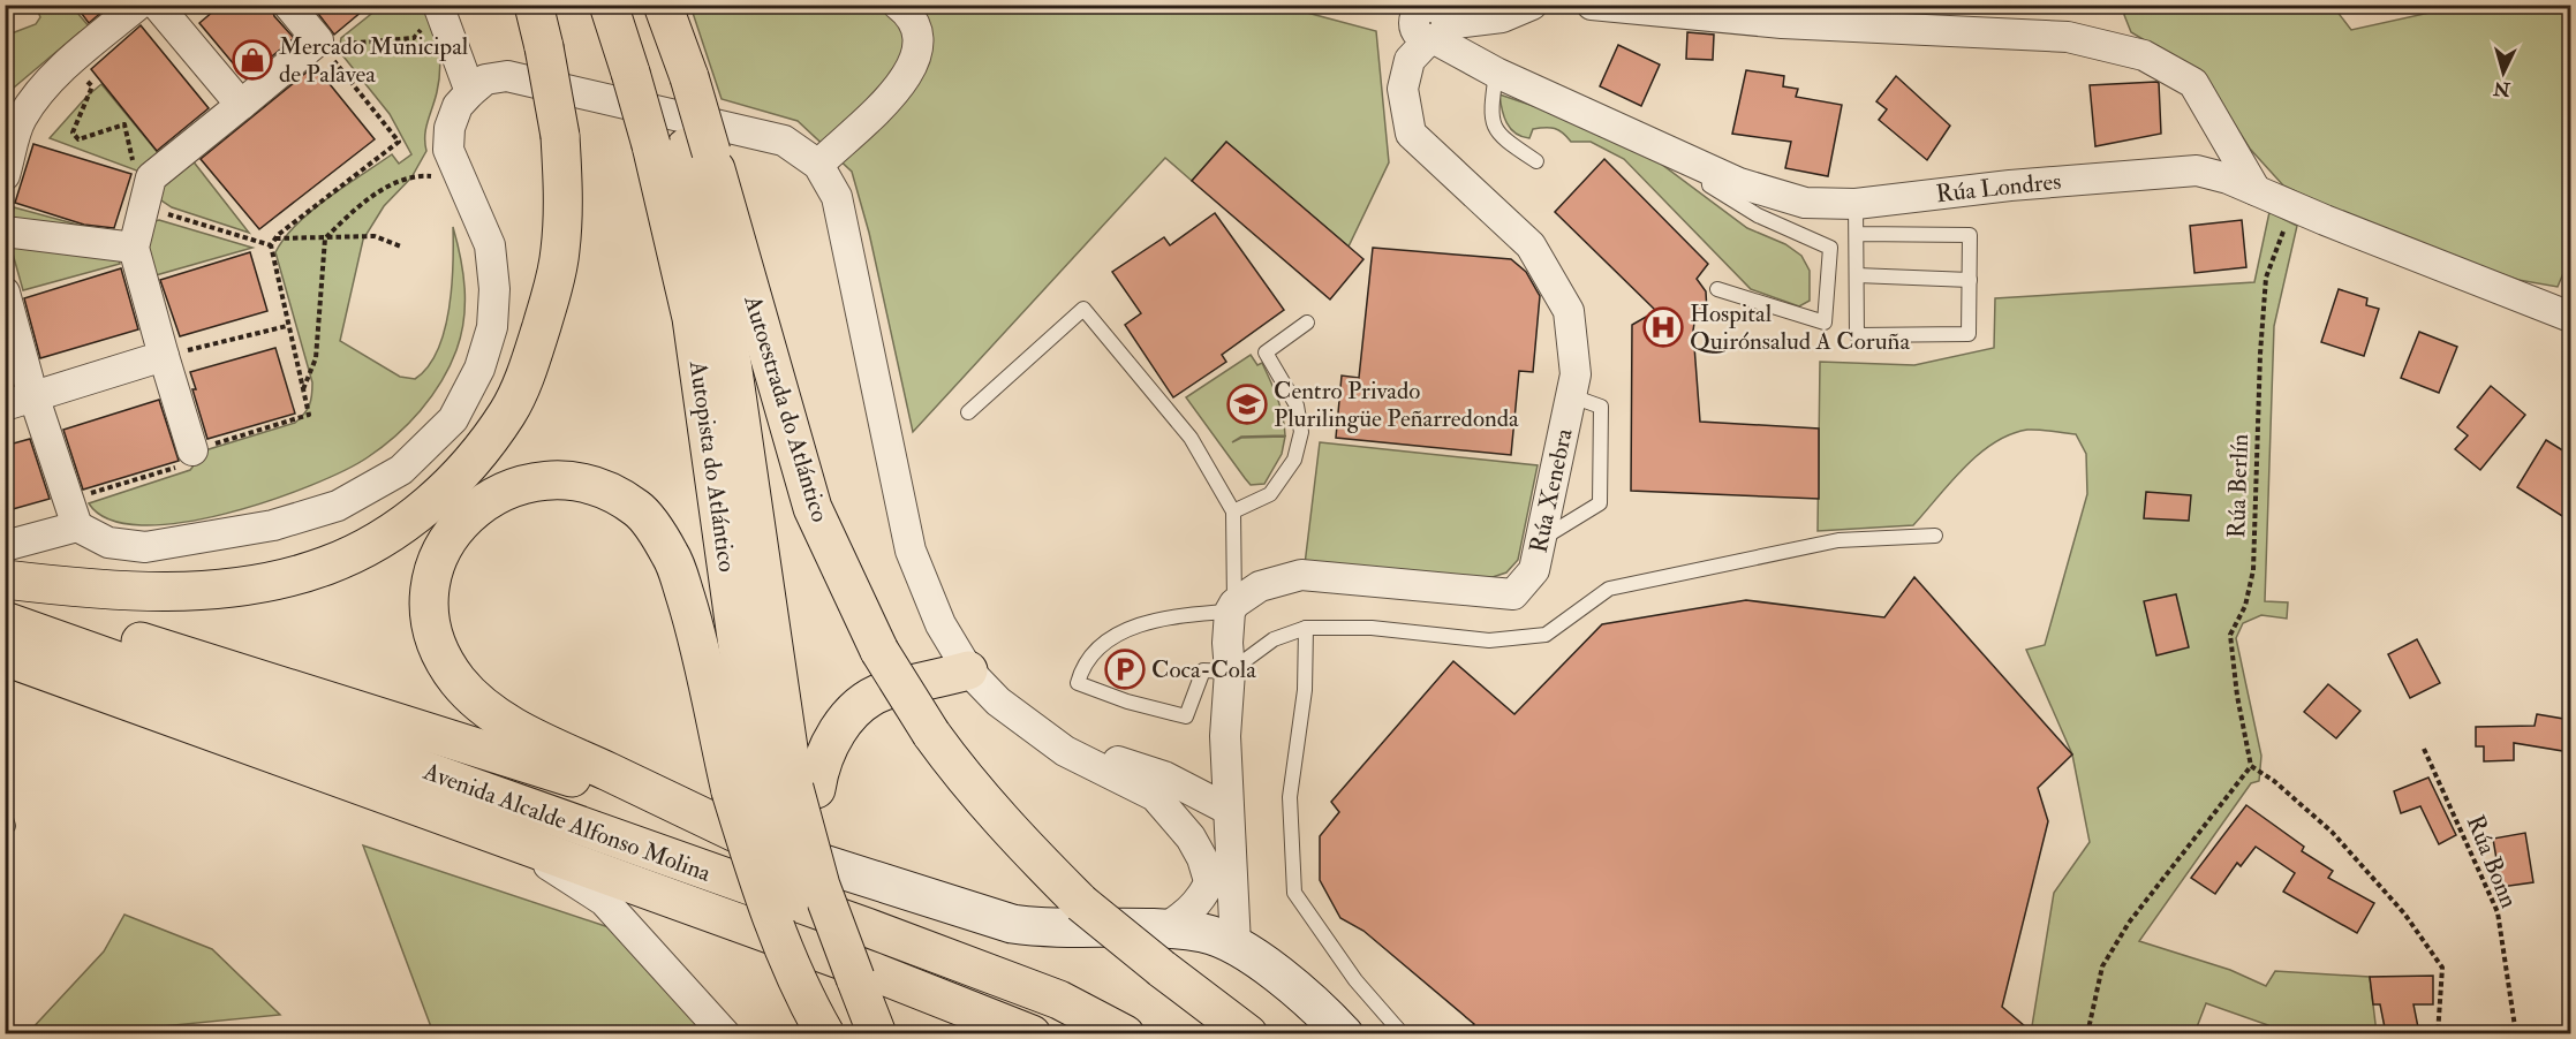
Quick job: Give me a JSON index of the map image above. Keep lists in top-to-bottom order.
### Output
{
  "streets": {
    "highway": ["Autoestrada do Atlántico", "Autopista do Atlántico", "Avenida Alcalde Alfonso Molina"],
    "street": ["Rúa Londres", "Rúa Xenebra"],
    "path": ["Rúa Berlín", "Rúa Bonn"]
  },
  "crossings": [
    ["Rúa Londres", "Rúa Berlín"],
    ["Rúa Londres", "Rúa Xenebra"],
    ["Autoestrada do Atlántico", "Autopista do Atlántico"]
  ],
  "places": {
    "shop": ["Mercado Municipal de Palavea"],
    "hospital": ["Hospital Quirónsalud A Coruña"],
    "school or university": ["Centro Privado Plurilingüe Peñarredonda"],
    "parking": ["Coca-Cola"]
  },
  "north": "bottom"
}
